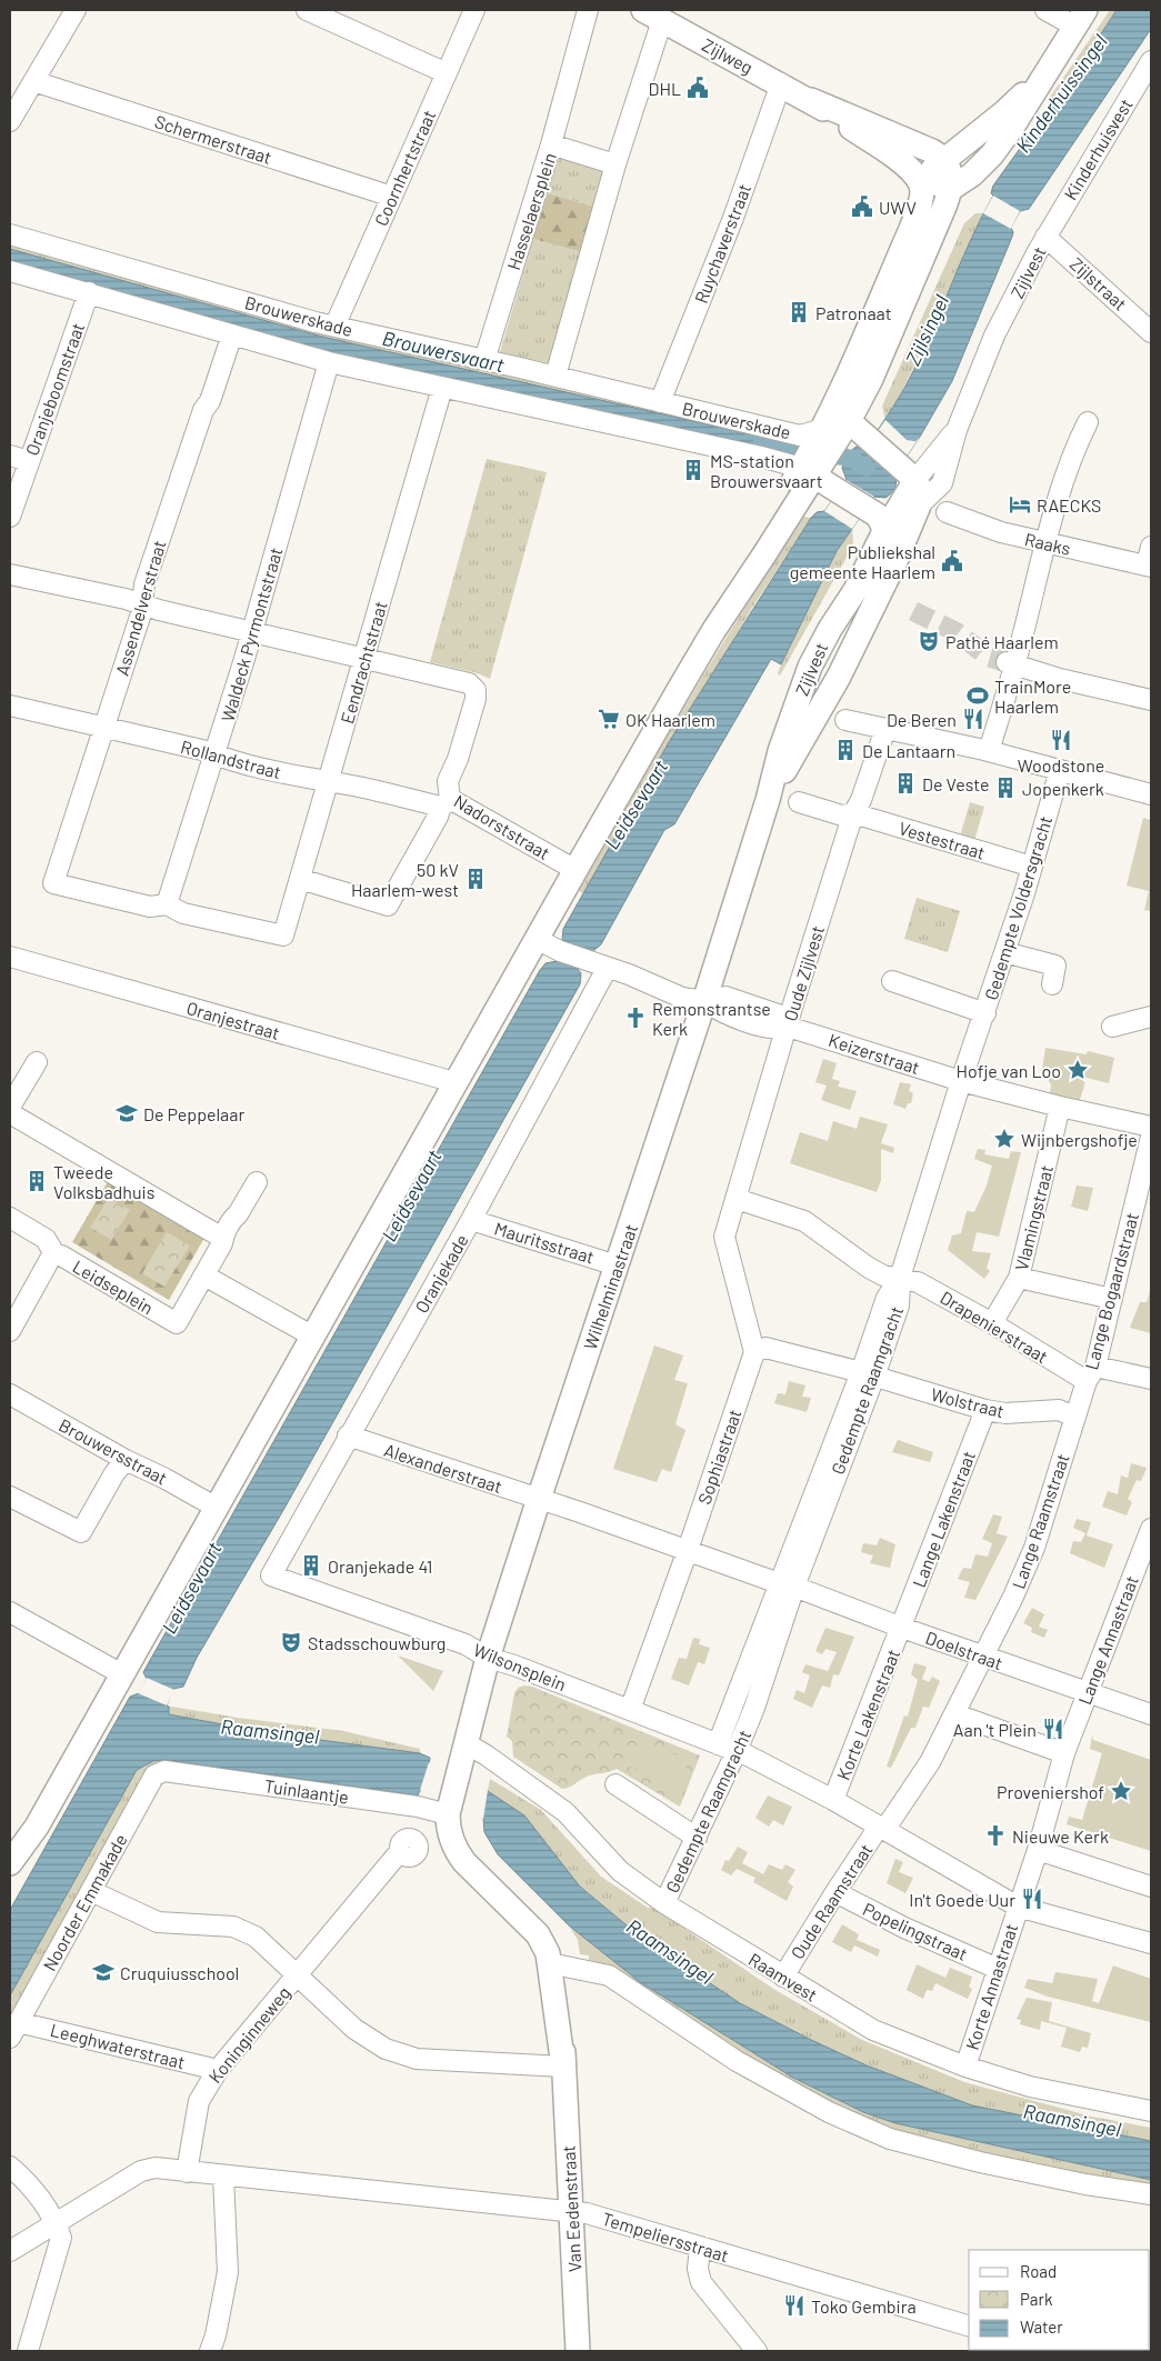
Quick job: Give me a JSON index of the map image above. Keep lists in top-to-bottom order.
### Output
{
  "streets": {
    "main road": [
      "Zijlweg",
      "Zijlvest",
      "Wilhelminastraat",
      "Van Eedenstraat"
    ],
    "street": [
      "Schermerstraat",
      "Kinderhuisvest",
      "Coornhertstraat",
      "Hasselaersplein",
      "Ruychaverstraat",
      "Zijlstraat",
      "Brouwerskade",
      "Oranjeboomstraat",
      "Raaks",
      "Assendelverstraat",
      "Waldeck Pyrmontstraat",
      "Eendrachtstraat",
      "Rollandstraat",
      "Nadorststraat",
      "Vestestraat",
      "Gedempte Voldersgracht",
      "Oude Zijlvest",
      "Oranjestraat",
      "Keizerstraat",
      "Vlamingstraat",
      "Mauritsstraat",
      "Oranjekade",
      "Leidseplein",
      "Lange Bogaardstraat",
      "Drapenierstraat",
      "Gedempte Raamgracht",
      "Wolstraat",
      "Brouwersstraat",
      "Sophiastraat",
      "Alexanderstraat",
      "Lange Lakenstraat",
      "Lange Raamstraat",
      "Lange Annastraat",
      "Doelstraat",
      "Wilsonsplein",
      "Korte Lakenstraat",
      "Tuinlaantje",
      "Oude Raamstraat",
      "Noorder Emmakade",
      "Popelingstraat",
      "Raamvest",
      "Korte Annastraat",
      "Koninginneweg",
      "Leeghwaterstraat",
      "Tempeliersstraat"
    ]
  },
  "crossings": [
    ["Zijlweg", "Ruychaverstraat"],
    ["Schermerstraat", "Coornhertstraat"],
    ["Kinderhuisvest", "Zijlvest"],
    ["Kinderhuisvest", "Zijlstraat"],
    ["Coornhertstraat", "Brouwerskade"],
    ["Hasselaersplein", "Brouwerskade"],
    ["Ruychaverstraat", "Brouwerskade"],
    ["Zijlvest", "Zijlstraat"],
    ["Zijlvest", "Wilhelminastraat"],
    ["Assendelverstraat", "Waldeck Pyrmontstraat"],
    ["Assendelverstraat", "Eendrachtstraat"],
    ["Assendelverstraat", "Rollandstraat"],
    ["Waldeck Pyrmontstraat", "Eendrachtstraat"],
    ["Waldeck Pyrmontstraat", "Rollandstraat"],
    ["Eendrachtstraat", "Rollandstraat"],
    ["Eendrachtstraat", "Nadorststraat"],
    ["Rollandstraat", "Nadorststraat"],
    ["Vestestraat", "Gedempte Voldersgracht"],
    ["Vestestraat", "Oude Zijlvest"],
    ["Gedempte Voldersgracht", "Keizerstraat"],
    ["Gedempte Voldersgracht", "Drapenierstraat"],
    ["Gedempte Voldersgracht", "Gedempte Raamgracht"],
    ["Oude Zijlvest", "Keizerstraat"],
    ["Oude Zijlvest", "Drapenierstraat"],
    ["Keizerstraat", "Vlamingstraat"],
    ["Keizerstraat", "Oranjekade"],
    ["Keizerstraat", "Wilhelminastraat"],
    ["Vlamingstraat", "Drapenierstraat"],
    ["Mauritsstraat", "Oranjekade"],
    ["Mauritsstraat", "Wilhelminastraat"],
    ["Oranjekade", "Alexanderstraat"],
    ["Oranjekade", "Wilsonsplein"],
    ["Wilhelminastraat", "Alexanderstraat"],
    ["Wilhelminastraat", "Wilsonsplein"],
    ["Wilhelminastraat", "Tuinlaantje"],
    ["Wilhelminastraat", "Raamvest"],
    ["Lange Bogaardstraat", "Drapenierstraat"],
    ["Lange Bogaardstraat", "Lange Raamstraat"],
    ["Drapenierstraat", "Gedempte Raamgracht"],
    ["Drapenierstraat", "Lange Raamstraat"],
    ["Gedempte Raamgracht", "Wolstraat"],
    ["Gedempte Raamgracht", "Doelstraat"],
    ["Gedempte Raamgracht", "Wilsonsplein"],
    ["Gedempte Raamgracht", "Raamvest"],
    ["Wolstraat", "Sophiastraat"],
    ["Wolstraat", "Lange Lakenstraat"],
    ["Wolstraat", "Lange Raamstraat"],
    ["Sophiastraat", "Alexanderstraat"],
    ["Sophiastraat", "Doelstraat"],
    ["Sophiastraat", "Wilsonsplein"],
    ["Alexanderstraat", "Doelstraat"],
    ["Lange Lakenstraat", "Doelstraat"],
    ["Lange Lakenstraat", "Korte Lakenstraat"],
    ["Lange Raamstraat", "Doelstraat"],
    ["Lange Raamstraat", "Oude Raamstraat"],
    ["Lange Annastraat", "Doelstraat"],
    ["Lange Annastraat", "Korte Annastraat"],
    ["Doelstraat", "Korte Lakenstraat"],
    ["Wilsonsplein", "Korte Lakenstraat"],
    ["Wilsonsplein", "Oude Raamstraat"],
    ["Wilsonsplein", "Korte Annastraat"],
    ["Tuinlaantje", "Noorder Emmakade"],
    ["Oude Raamstraat", "Popelingstraat"],
    ["Oude Raamstraat", "Raamvest"],
    ["Noorder Emmakade", "Leeghwaterstraat"],
    ["Popelingstraat", "Korte Annastraat"],
    ["Raamvest", "Korte Annastraat"],
    ["Koninginneweg", "Leeghwaterstraat"],
    ["Koninginneweg", "Tempeliersstraat"],
    ["Van Eedenstraat", "Tempeliersstraat"]
  ],
  "water": [
    "Kinderhuissingel",
    "Zijlsingel",
    "Brouwersvaart",
    "Leidsevaart",
    "Raamsingel"
  ],
  "places": {
    "public building": ["DHL", "UWV", "Publiekshal gemeente Haarlem"],
    "building": [
      "Patronaat",
      "MS-station Brouwersvaart",
      "De Lantaarn",
      "De Veste",
      "Jopenkerk",
      "50 kV Haarlem-west",
      "Tweede Volksbadhuis",
      "Oranjekade 41"
    ],
    "hotel": ["RAECKS"],
    "theatre": ["Pathé Haarlem", "Stadsschouwburg"],
    "sports": ["TrainMore Haarlem"],
    "supermarket": ["OK Haarlem"],
    "restaurant": [
      "De Beren",
      "Woodstone",
      "Aan 't Plein",
      "In't Goede Uur",
      "Toko Gembira"
    ],
    "church": ["Remonstrantse Kerk", "Nieuwe Kerk"],
    "place": ["Hofje van Loo", "Wijnbergshofje", "Proveniershof"],
    "school or university": ["De Peppelaar", "Cruquiusschool"]
  },
  "legend": ["Road", "Park", "Water"]
}
